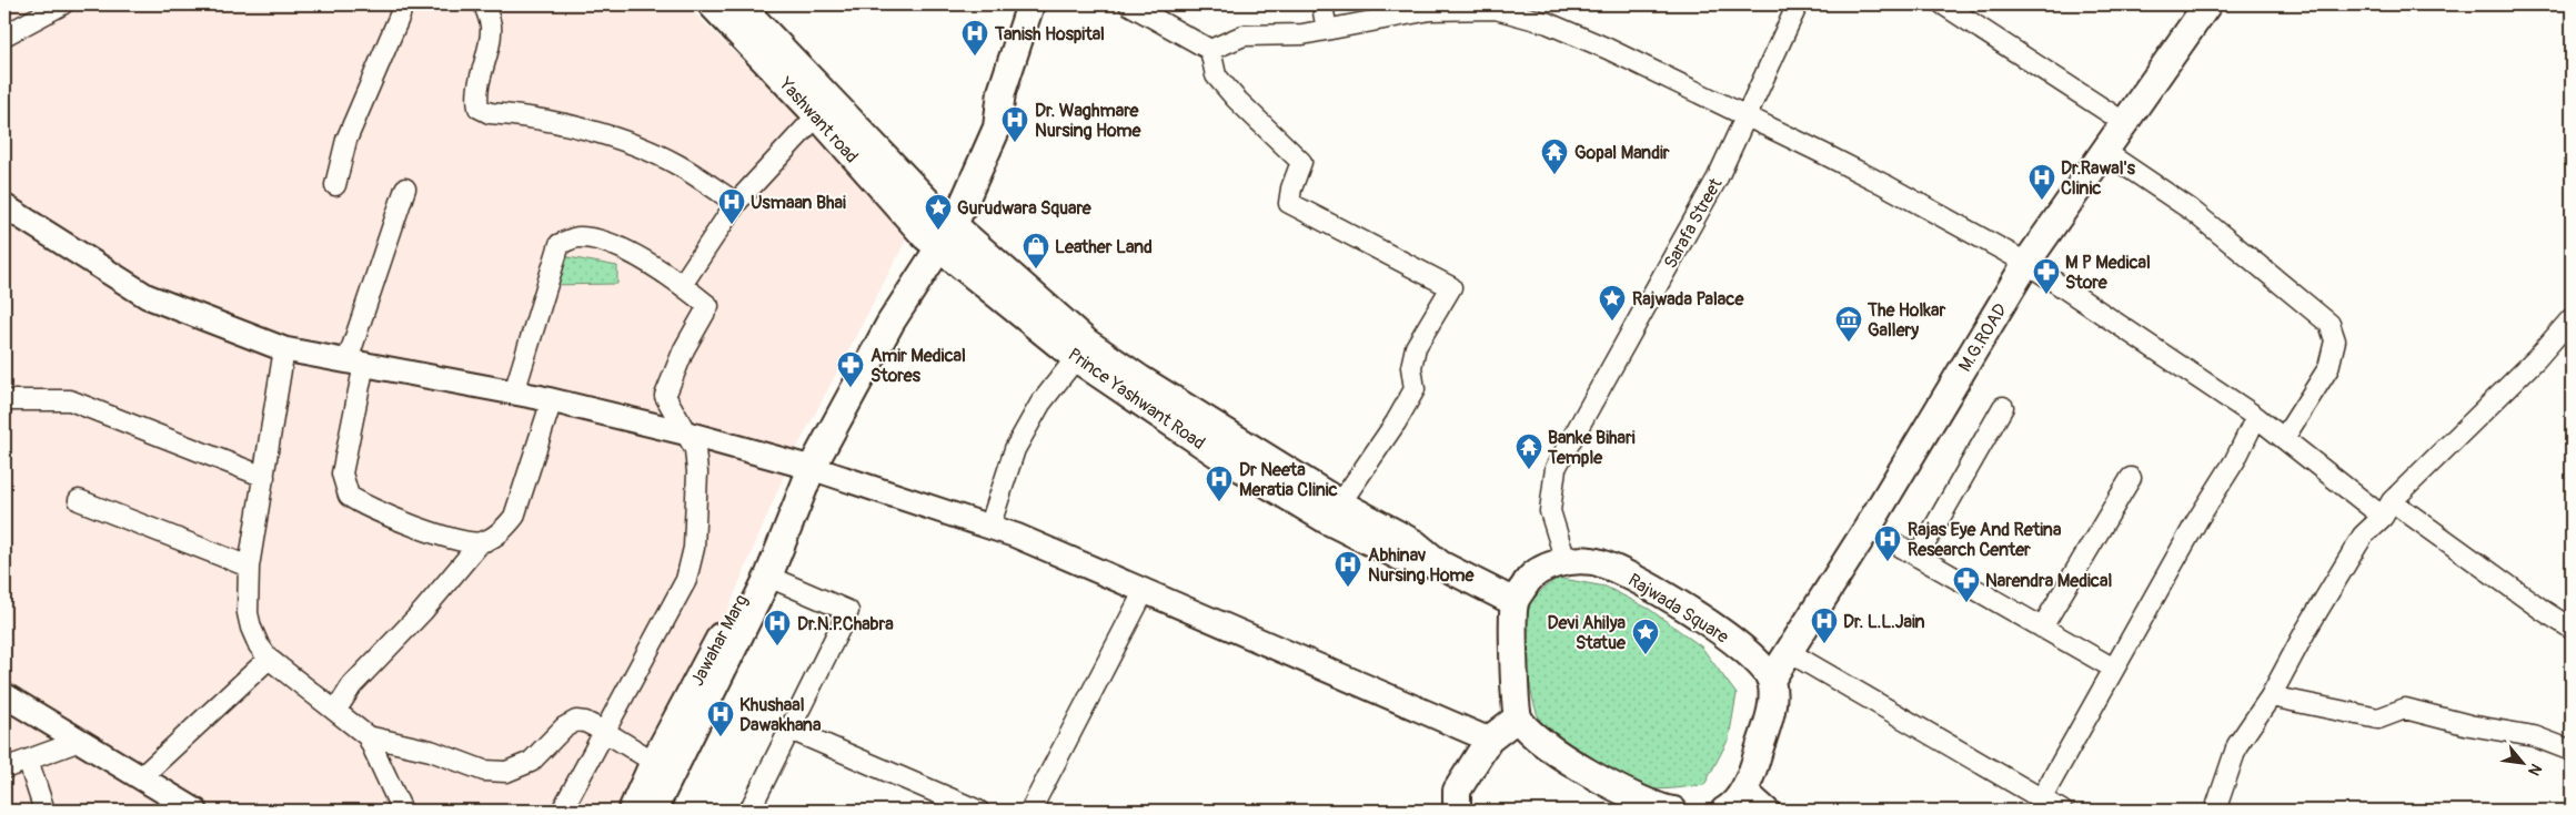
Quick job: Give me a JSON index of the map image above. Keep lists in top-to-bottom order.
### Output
{
  "streets": {
    "main road": [
      "Yashwant road",
      "M.G.ROAD",
      "Prince Yashwant Road",
      "Rajwada Square",
      "Jawahar Marg"
    ],
    "street": ["Sarafa Street"]
  },
  "crossings": [
    ["Yashwant road", "Prince Yashwant Road"],
    ["Sarafa Street", "Rajwada Square"],
    ["M.G.ROAD", "Rajwada Square"],
    ["Prince Yashwant Road", "Rajwada Square"]
  ],
  "places": {
    "hospital": [
      "Tanish Hospital",
      "Dr. Waghmare Nursing Home",
      "Dr.Rawal's Clinic",
      "Usmaan Bhai",
      "Dr Neeta Meratia Clinic",
      "Rajas Eye And Retina Research Center",
      "Abhinav Nursing Home",
      "Dr. L.L.Jain",
      "Dr.N.P.Chabra",
      "Khushaal Dawakhana"
    ],
    "temple": ["Gopal Mandir", "Banke Bihari Temple"],
    "place": ["Gurudwara Square", "Rajwada Palace", "Devi Ahilya Statue"],
    "shop": ["Leather Land"],
    "pharmacy": ["M P Medical Store", "Amir Medical Stores", "Narendra Medical"],
    "museum": ["The Holkar Gallery"]
  },
  "north": "bottom right"
}
